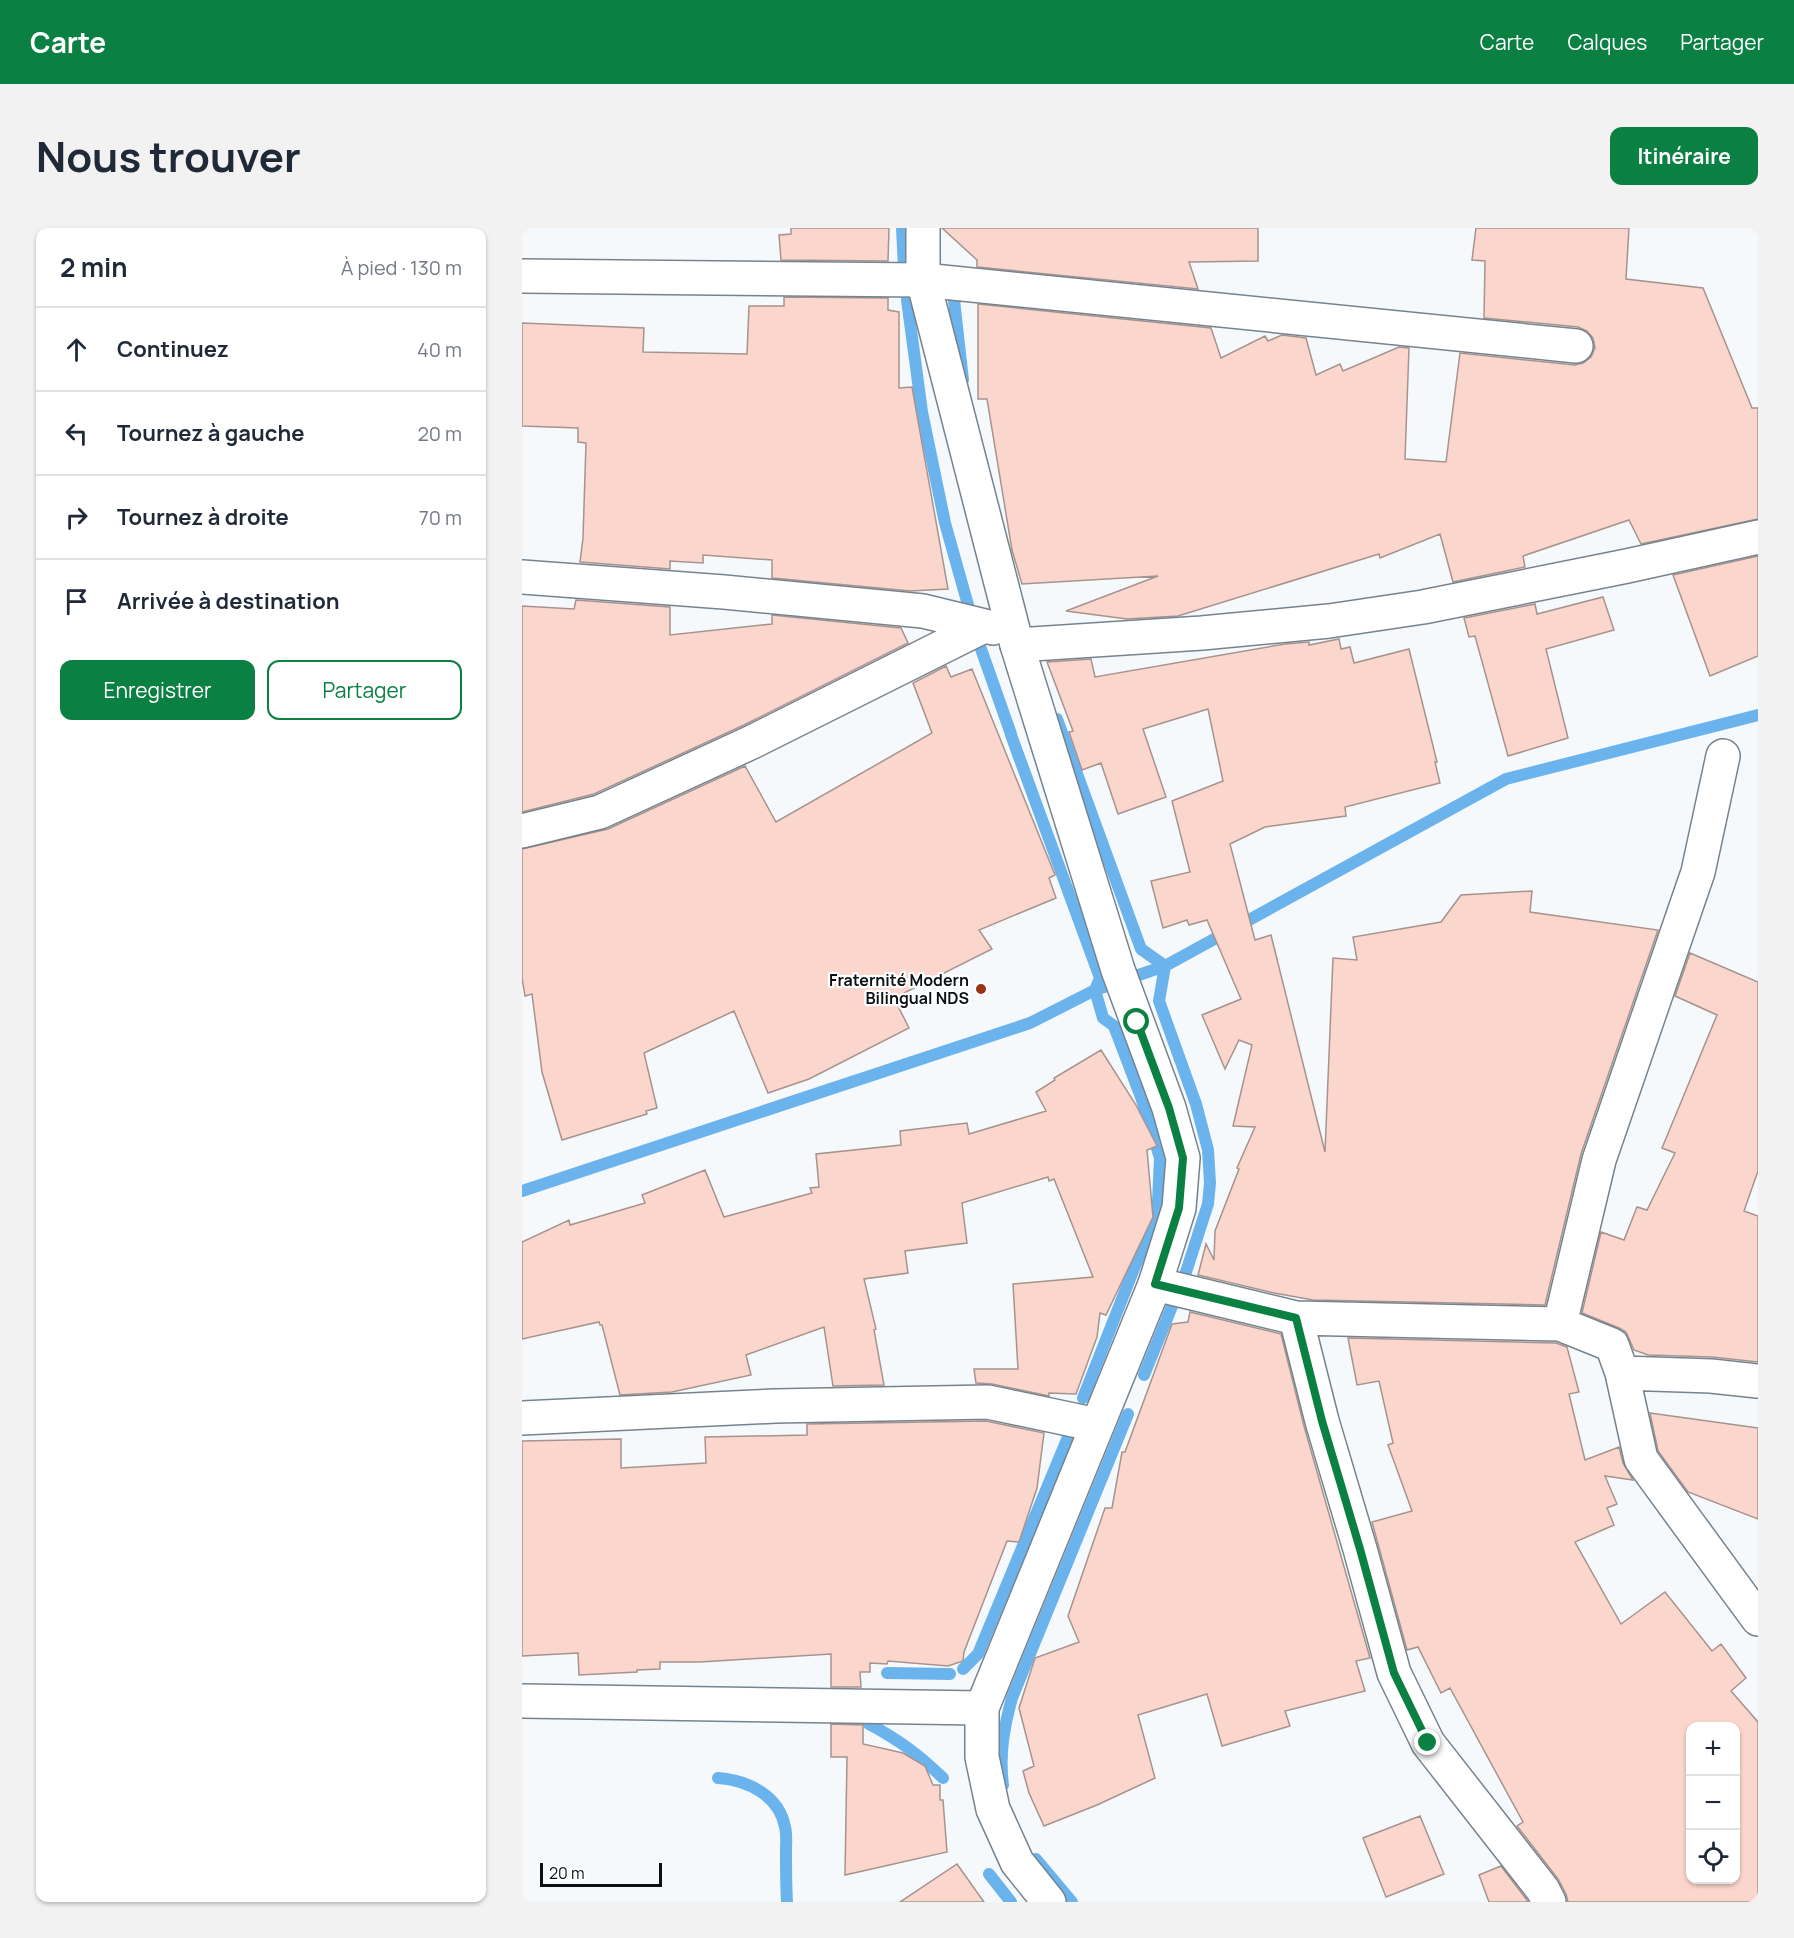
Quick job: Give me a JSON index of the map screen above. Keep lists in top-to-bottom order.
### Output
{
  "places": ["Fraternité Modern Bilingual NDS"],
  "scale_bar": "20 m",
  "page": {
    "header": "Carte",
    "nav": ["Carte", "Calques", "Partager"],
    "title": "Nous trouver",
    "buttons": [
      "Itinéraire",
      ["Enregistrer", "Partager"]
    ],
    "heading": ["2 min", "À pied · 130 m"],
    "list": [
      ["Continuez", "40 m"],
      ["Tournez à gauche", "20 m"],
      ["Tournez à droite", "70 m"],
      "Arrivée à destination"
    ],
    "map_buttons": ["+", "−"],
    "scale": "20 m"
  }
}
